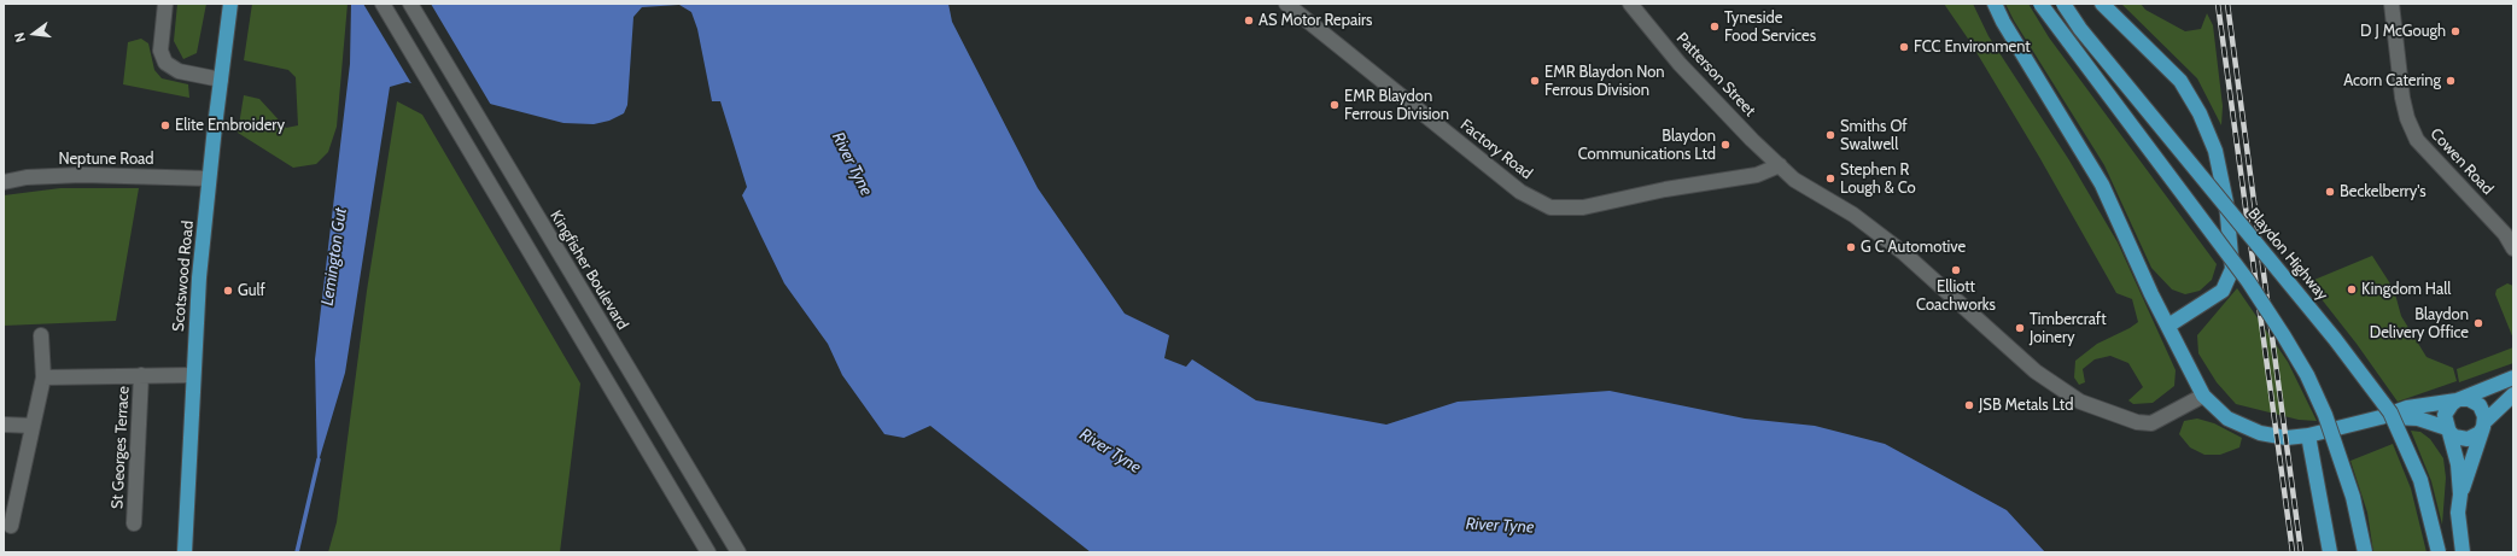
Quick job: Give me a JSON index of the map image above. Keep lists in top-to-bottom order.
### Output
{
  "streets": {
    "main road": ["Blaydon Highway", "Scotswood Road"],
    "street": [
      "Patterson Street",
      "Factory Road",
      "Neptune Road",
      "Cowen Road",
      "Kingfisher Boulevard",
      "St Georges Terrace"
    ]
  },
  "crossings": [
    ["Patterson Street", "Factory Road"],
    ["Neptune Road", "Scotswood Road"],
    ["Scotswood Road", "St Georges Terrace"]
  ],
  "water": ["River Tyne", "Lemington Gut"],
  "places": [
    "AS Motor Repairs",
    "Tyneside Food Services",
    "D J McGough",
    "FCC Environment",
    "EMR Blaydon Non Ferrous Division",
    "Acorn Catering",
    "EMR Blaydon Ferrous Division",
    "Elite Embroidery",
    "Smiths Of Swalwell",
    "Blaydon Communications Ltd",
    "Stephen R Lough & Co",
    "Beckelberry's",
    "G C Automotive",
    "Elliott Coachworks",
    "Kingdom Hall",
    "Gulf",
    "Blaydon Delivery Office",
    "Timbercraft Joinery",
    "JSB Metals Ltd"
  ],
  "north": "left"
}
